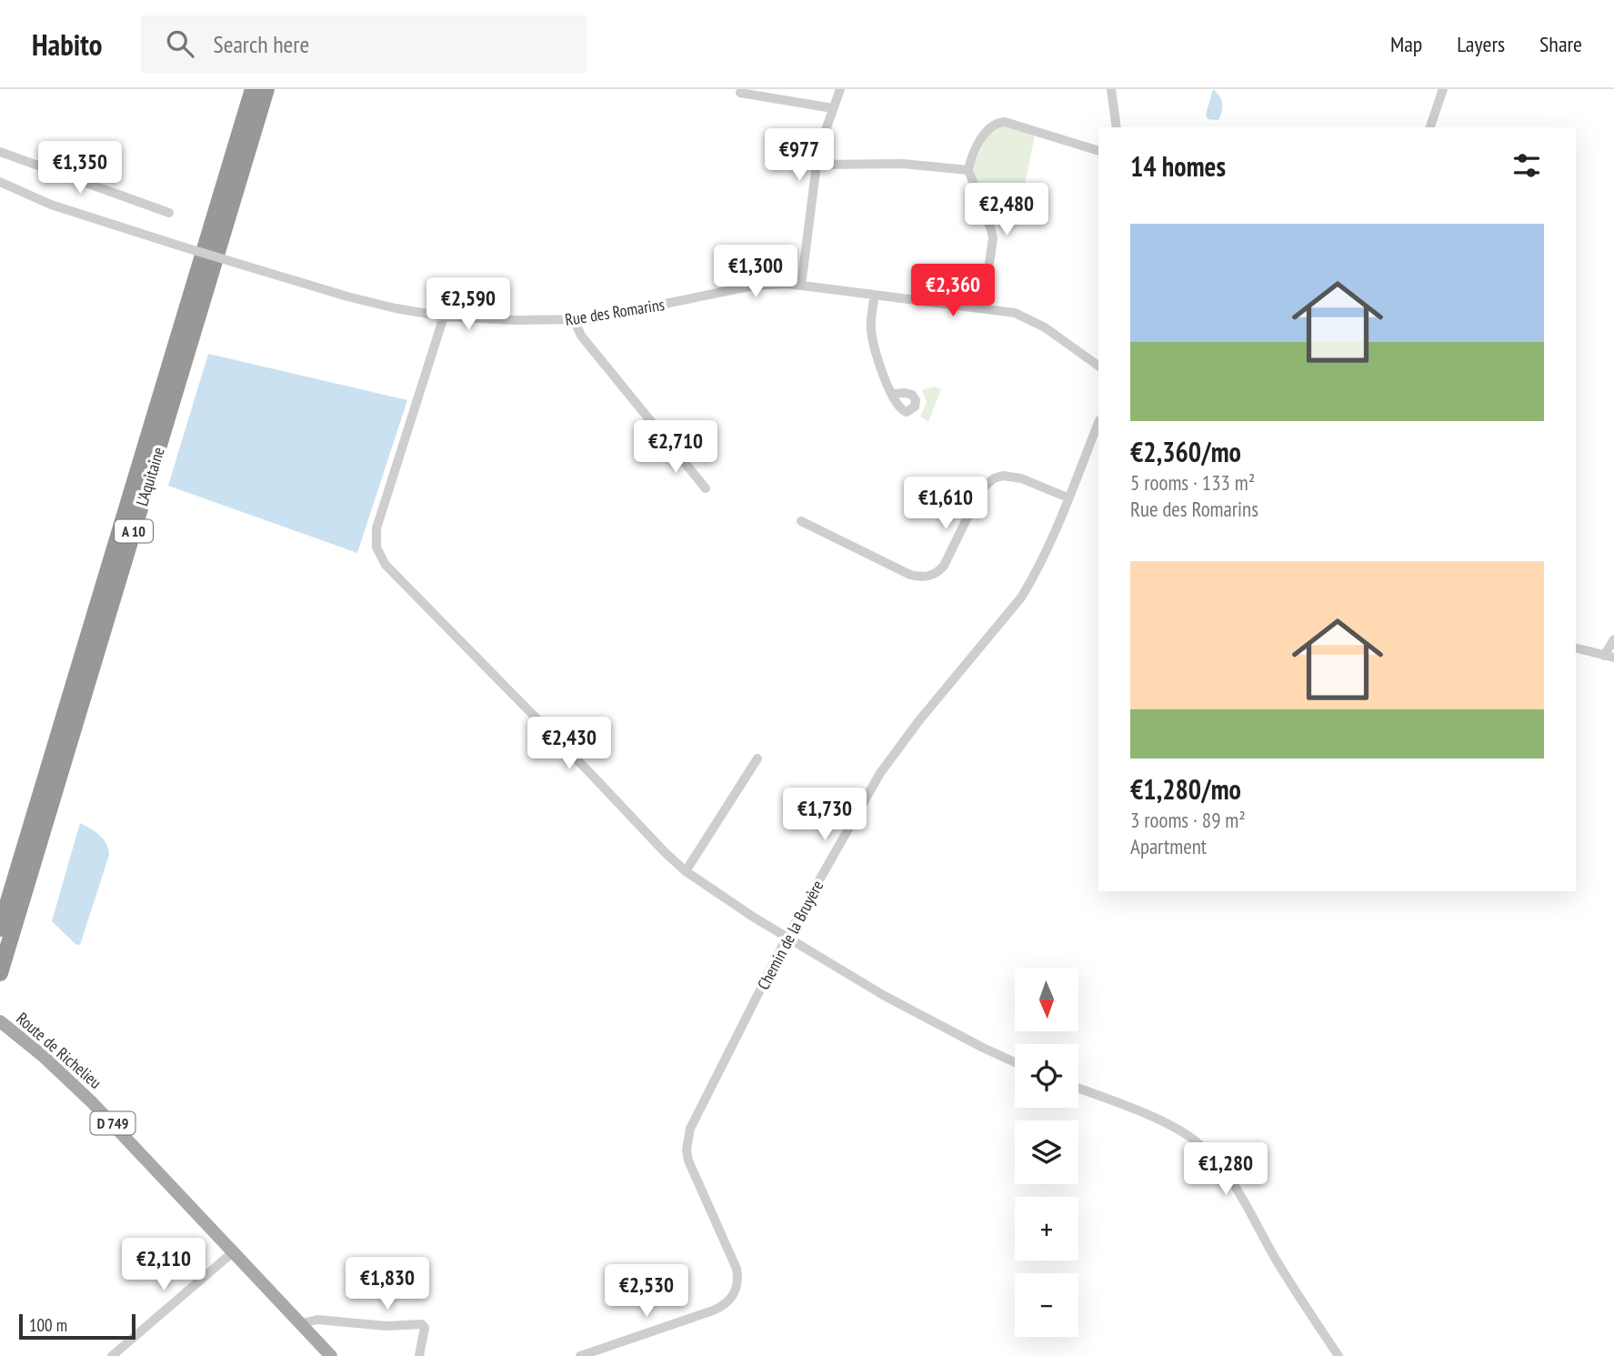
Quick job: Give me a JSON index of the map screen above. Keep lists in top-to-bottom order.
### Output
{
  "streets": {
    "highway": ["L'Aquitaine", "A 10"],
    "main road": ["Route de Richelieu", "D 749"],
    "street": ["Rue des Romarins", "Chemin de la Bruyère"]
  },
  "scale_bar": "100 m",
  "north": "bottom",
  "page": {
    "header": "Habito",
    "search": "Search here",
    "nav": ["Map", "Layers", "Share"],
    "heading": "14 homes",
    "price": [
      "€977",
      "€1,350",
      "€2,480",
      "€1,300",
      "€2,360",
      "€2,590",
      "€2,710",
      "€1,610",
      "€2,430",
      "€1,730",
      "€1,280",
      "€2,110",
      "€1,830",
      "€2,530"
    ],
    "list": [
      {
        "name": "€2,360/mo",
        "note": "5 rooms · 133 m² · Rue des Romarins"
      },
      {
        "name": "€1,280/mo",
        "note": "3 rooms · 89 m² · Apartment"
      }
    ],
    "map_buttons": ["+", "−"],
    "scale": "100 m"
  }
}
